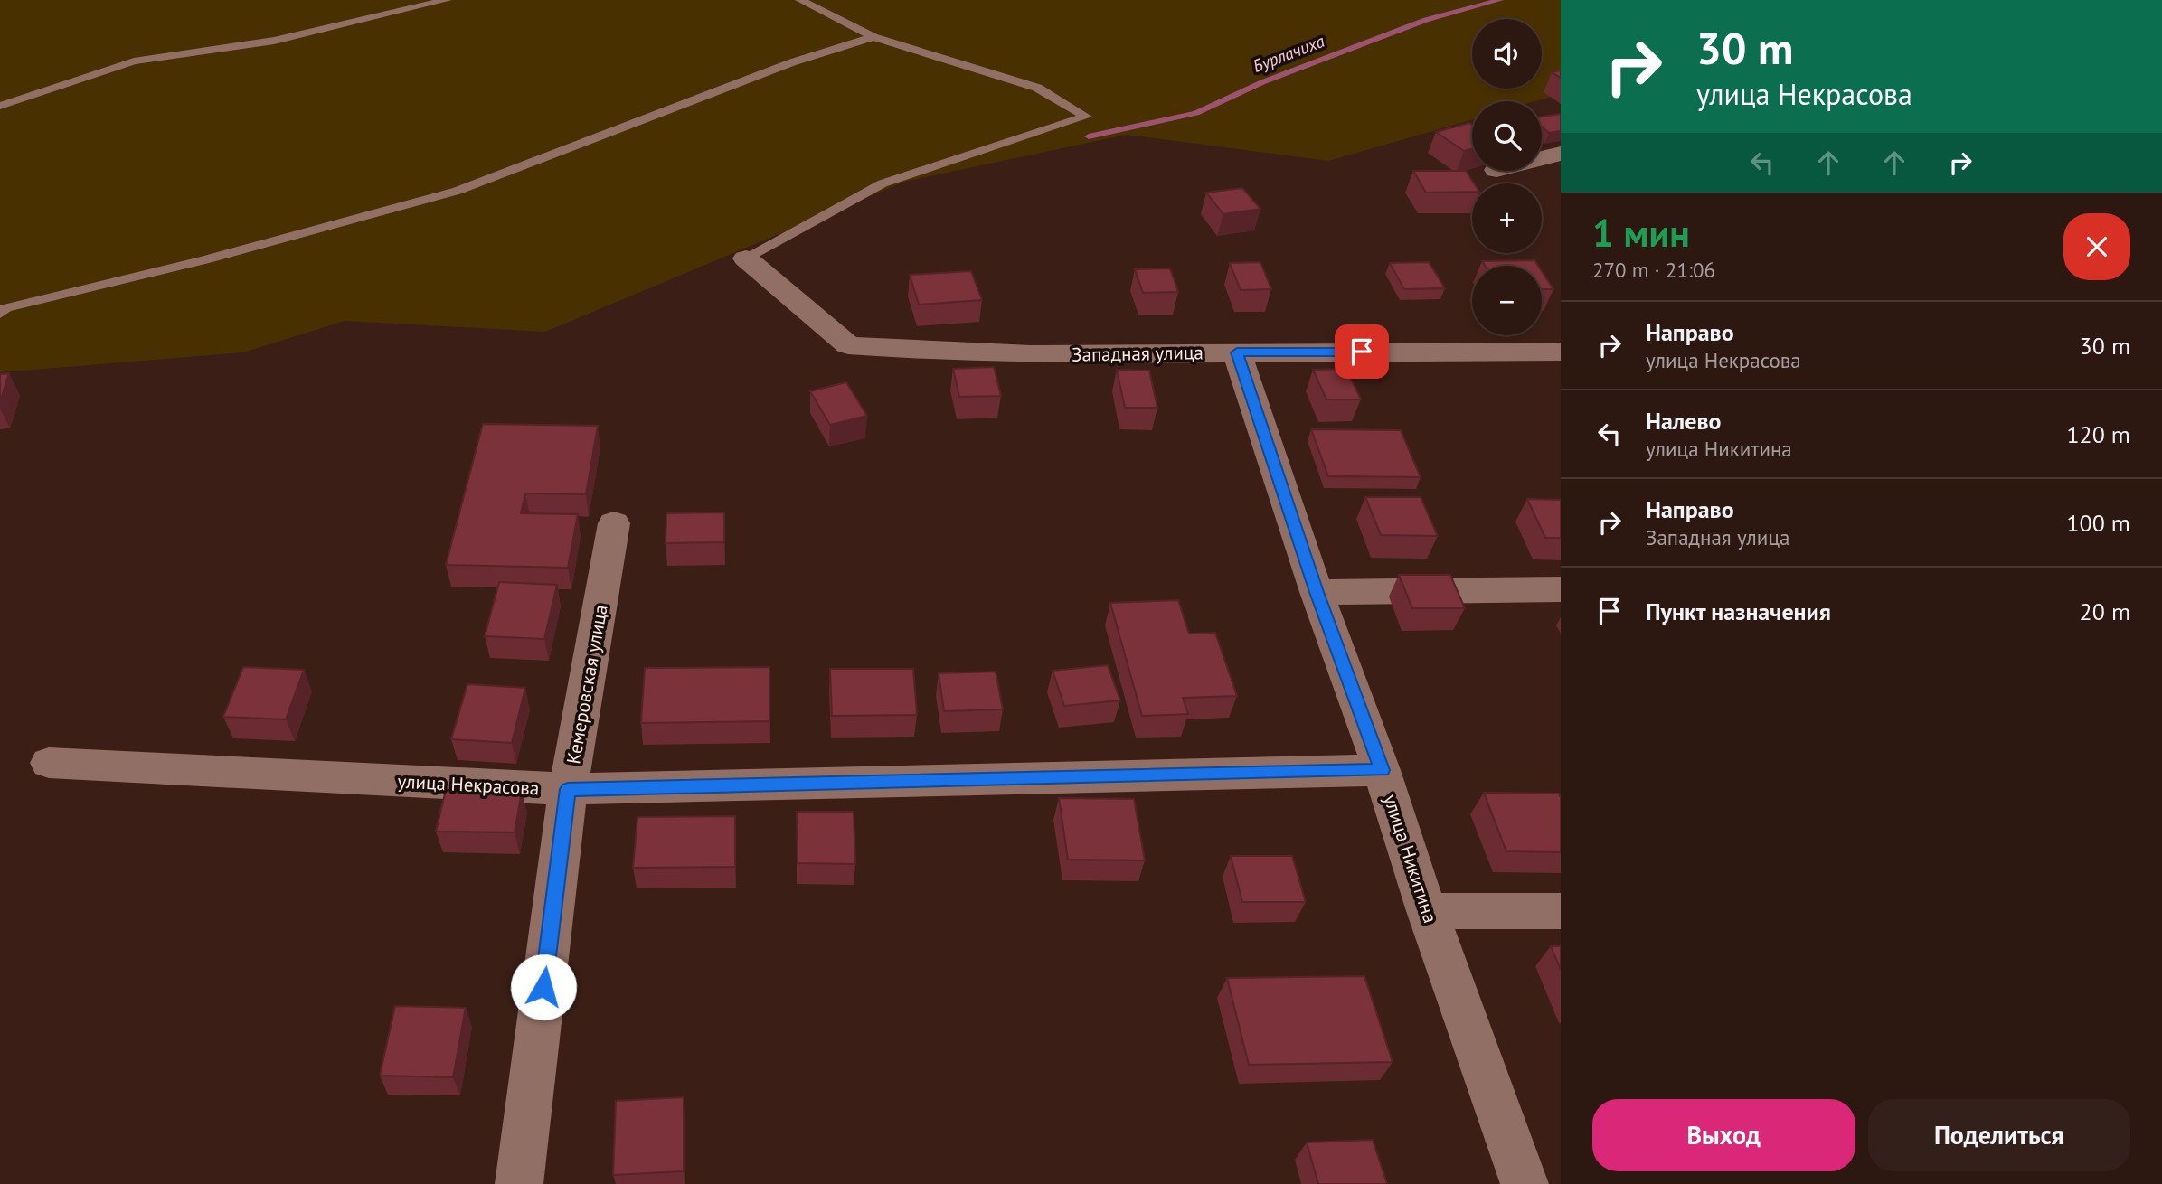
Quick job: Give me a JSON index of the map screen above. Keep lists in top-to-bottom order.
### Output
{
  "streets": {
    "street": [
      "Западная улица",
      "Кемеровская улица",
      "улица Некрасова",
      "улица Никитина"
    ]
  },
  "crossings": [
    ["Западная улица", "улица Никитина"],
    ["Кемеровская улица", "улица Некрасова"],
    ["улица Некрасова", "улица Никитина"]
  ],
  "water": ["Бурлачиха"],
  "page": {
    "turn": ["30 m", "улица Некрасова"],
    "map_buttons": ["+", "−"],
    "heading": ["1 мин", "270 m · 21:06"],
    "list": [
      {
        "name": "Направо",
        "note": "улица Некрасова",
        "value": "30 m"
      },
      {
        "name": "Налево",
        "note": "улица Никитина",
        "value": "120 m"
      },
      {
        "name": "Направо",
        "note": "Западная улица",
        "value": "100 m"
      },
      {
        "name": "Пункт назначения",
        "value": "20 m"
      }
    ],
    "buttons": ["Выход", "Поделиться"]
  }
}
